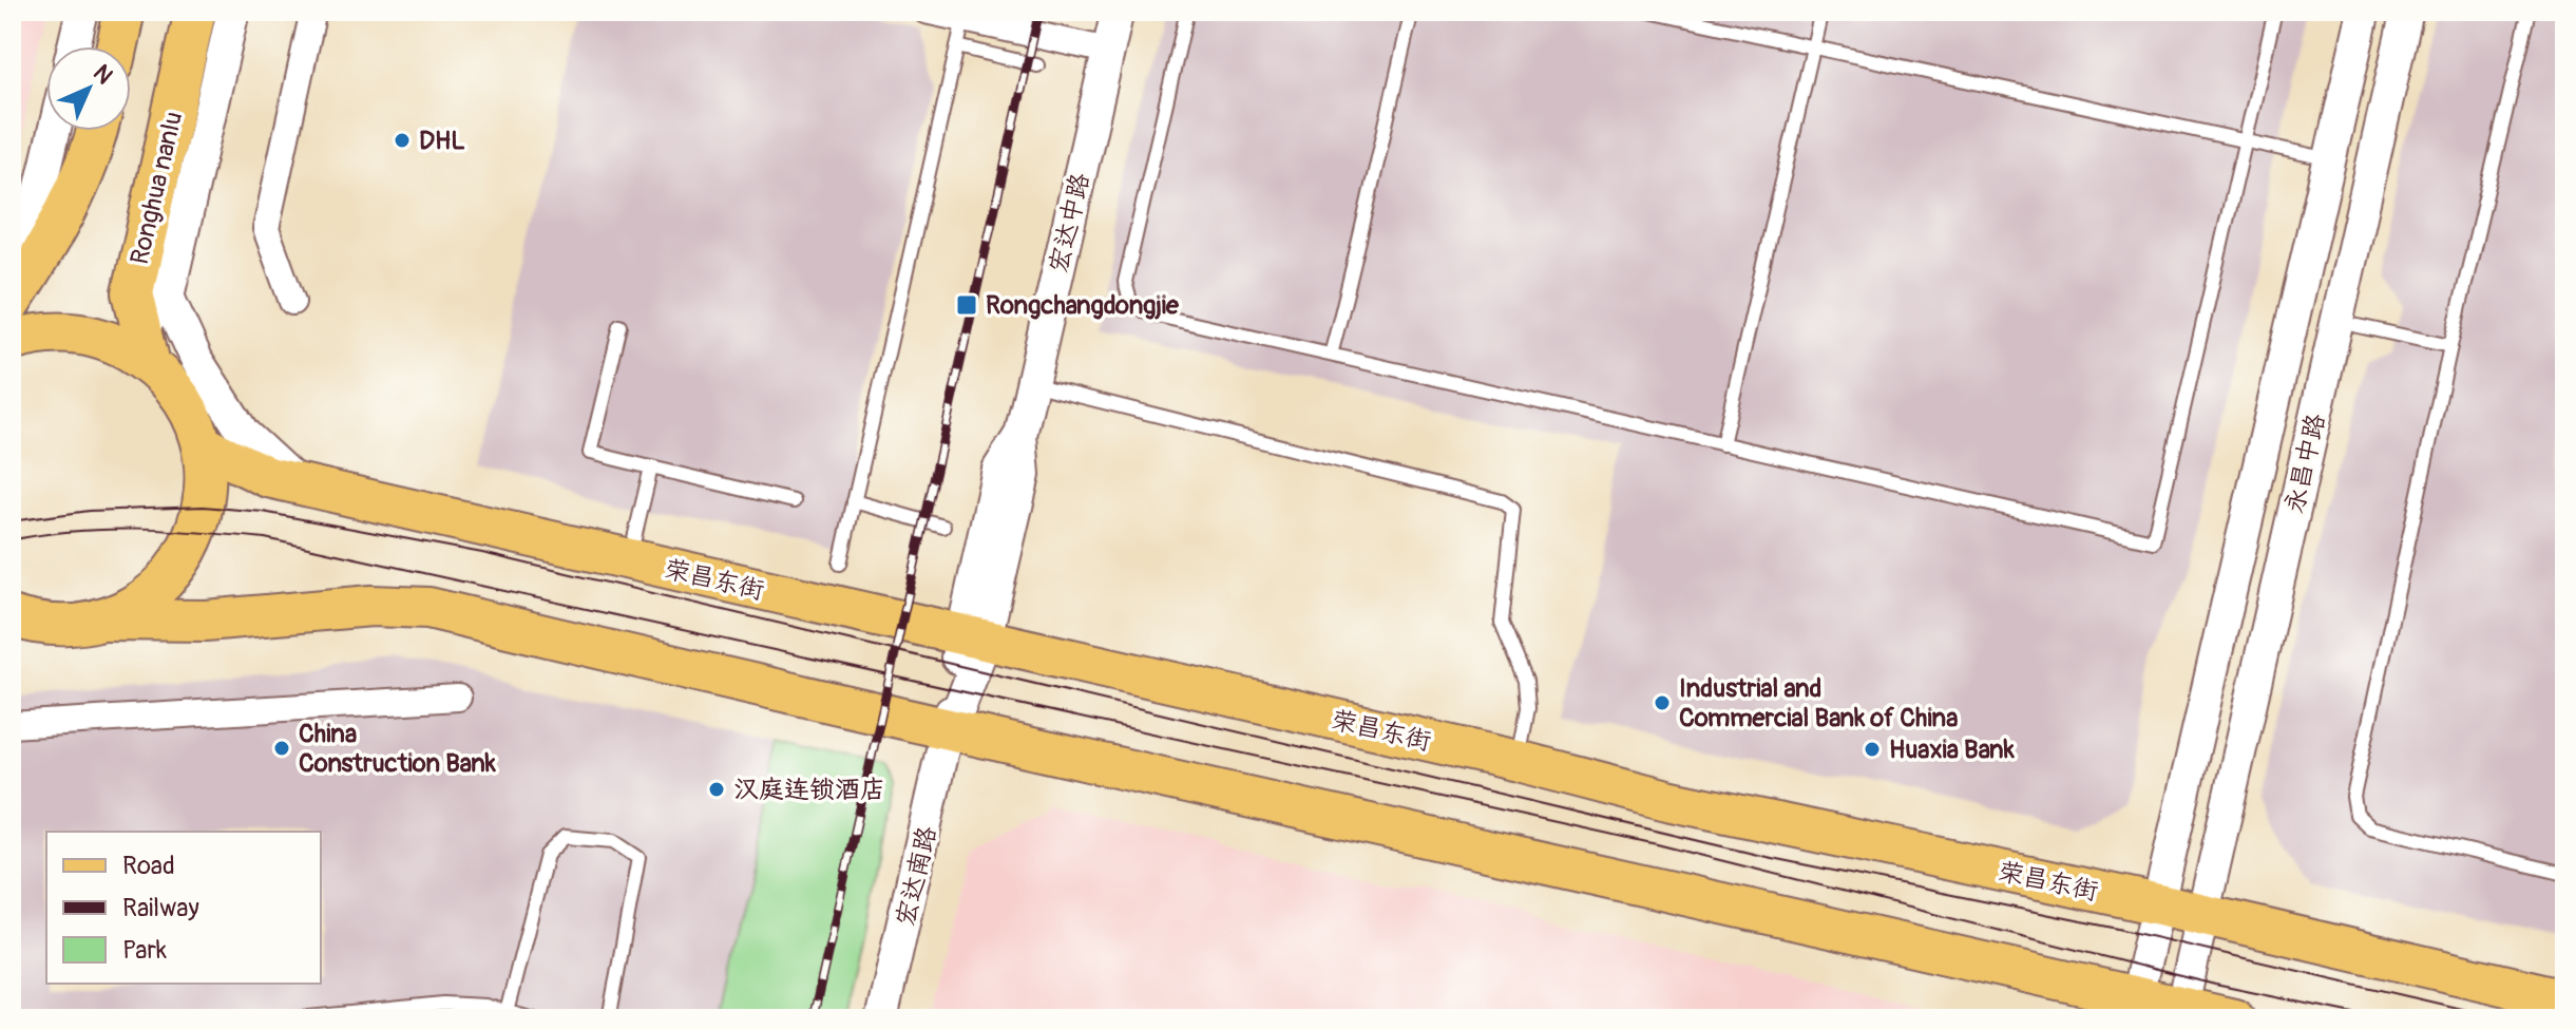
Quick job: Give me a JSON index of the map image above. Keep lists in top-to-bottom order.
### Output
{
  "streets": {
    "main road": ["Ronghua nanlu", "荣昌东街"],
    "street": ["宏达中路", "永昌中路", "宏达南路"]
  },
  "crossings": [
    ["宏达中路", "荣昌东街"],
    ["宏达中路", "宏达南路"],
    ["永昌中路", "荣昌东街"],
    ["荣昌东街", "宏达南路"]
  ],
  "places": {
    "other": [
      "DHL",
      "Industrial and Commercial Bank of China",
      "China Construction Bank",
      "Huaxia Bank",
      "汉庭连锁酒店"
    ],
    "transit": ["Rongchangdongjie"]
  },
  "legend": ["Road", "Railway", "Park"],
  "north": "top right"
}
